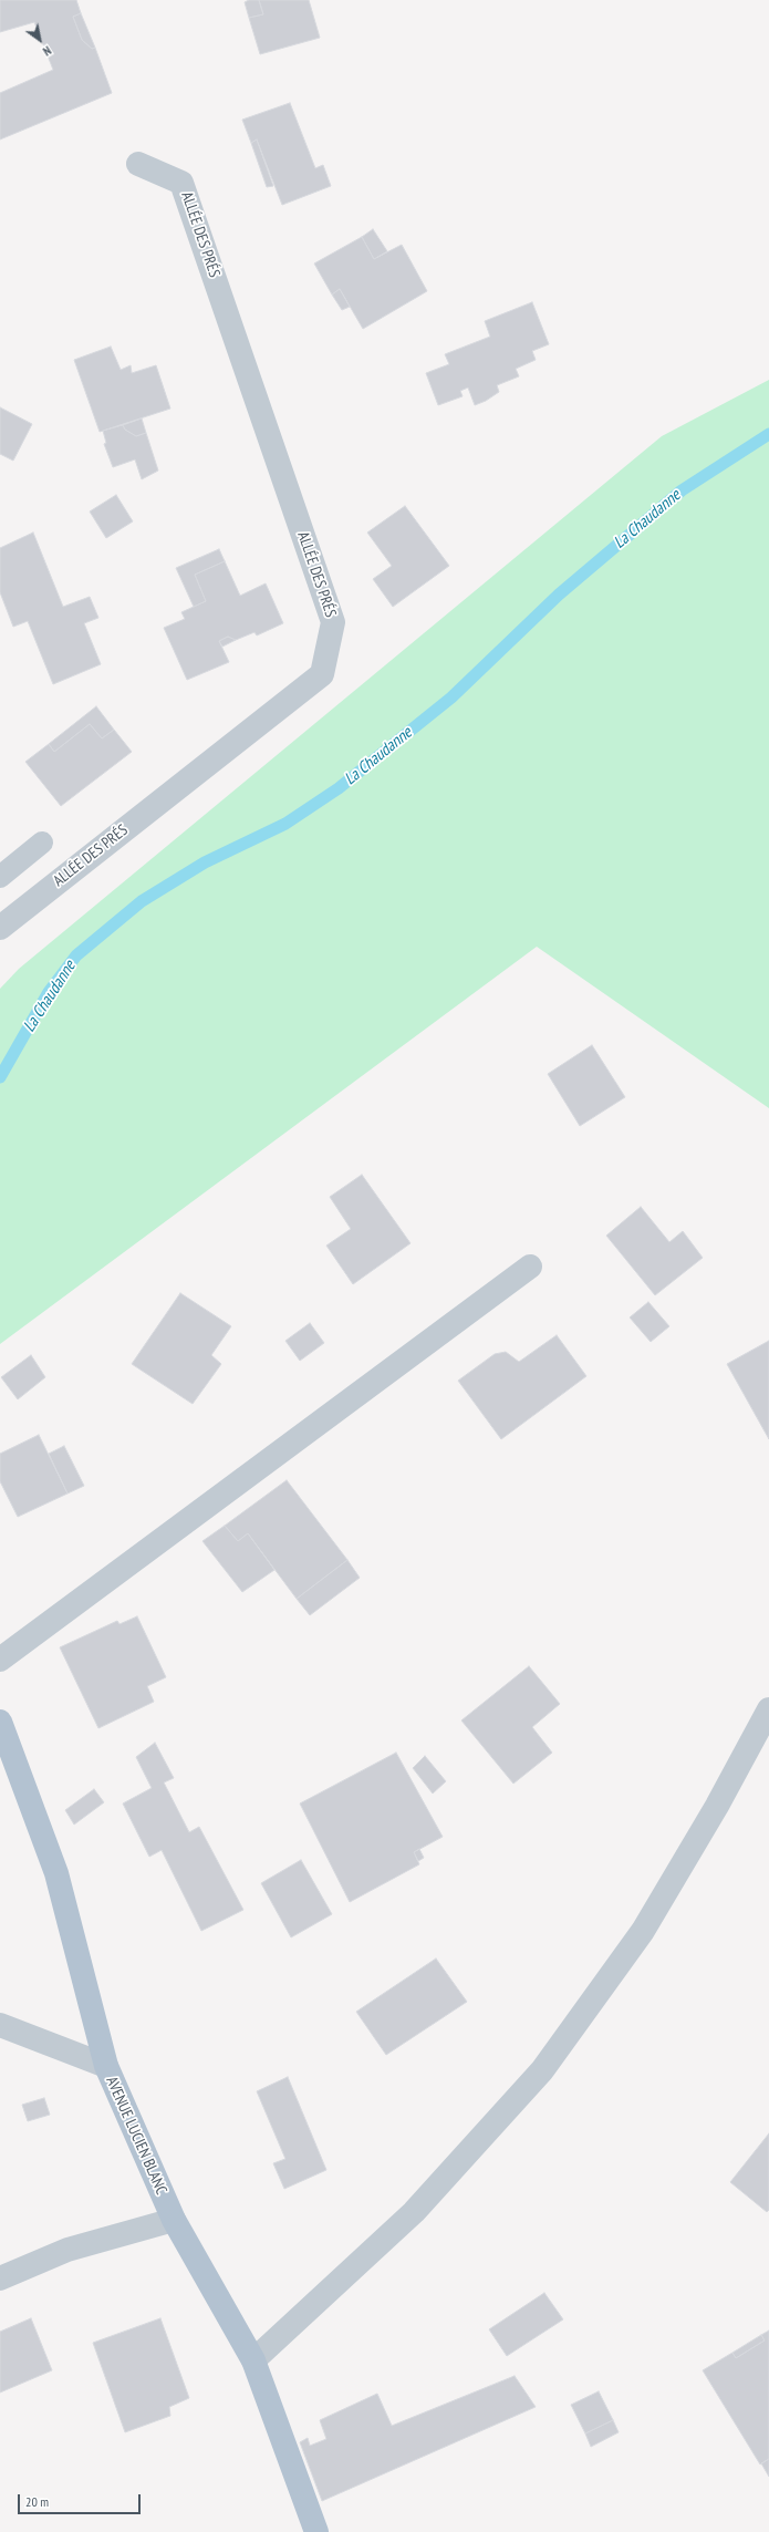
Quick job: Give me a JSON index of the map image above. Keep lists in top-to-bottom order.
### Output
{
  "streets": {
    "main road": ["AVENUE LUCIEN BLANC"],
    "street": ["ALLÉE DES PRÉS"]
  },
  "water": ["La Chaudanne"],
  "scale_bar": "20 m",
  "north": "bottom right"
}
